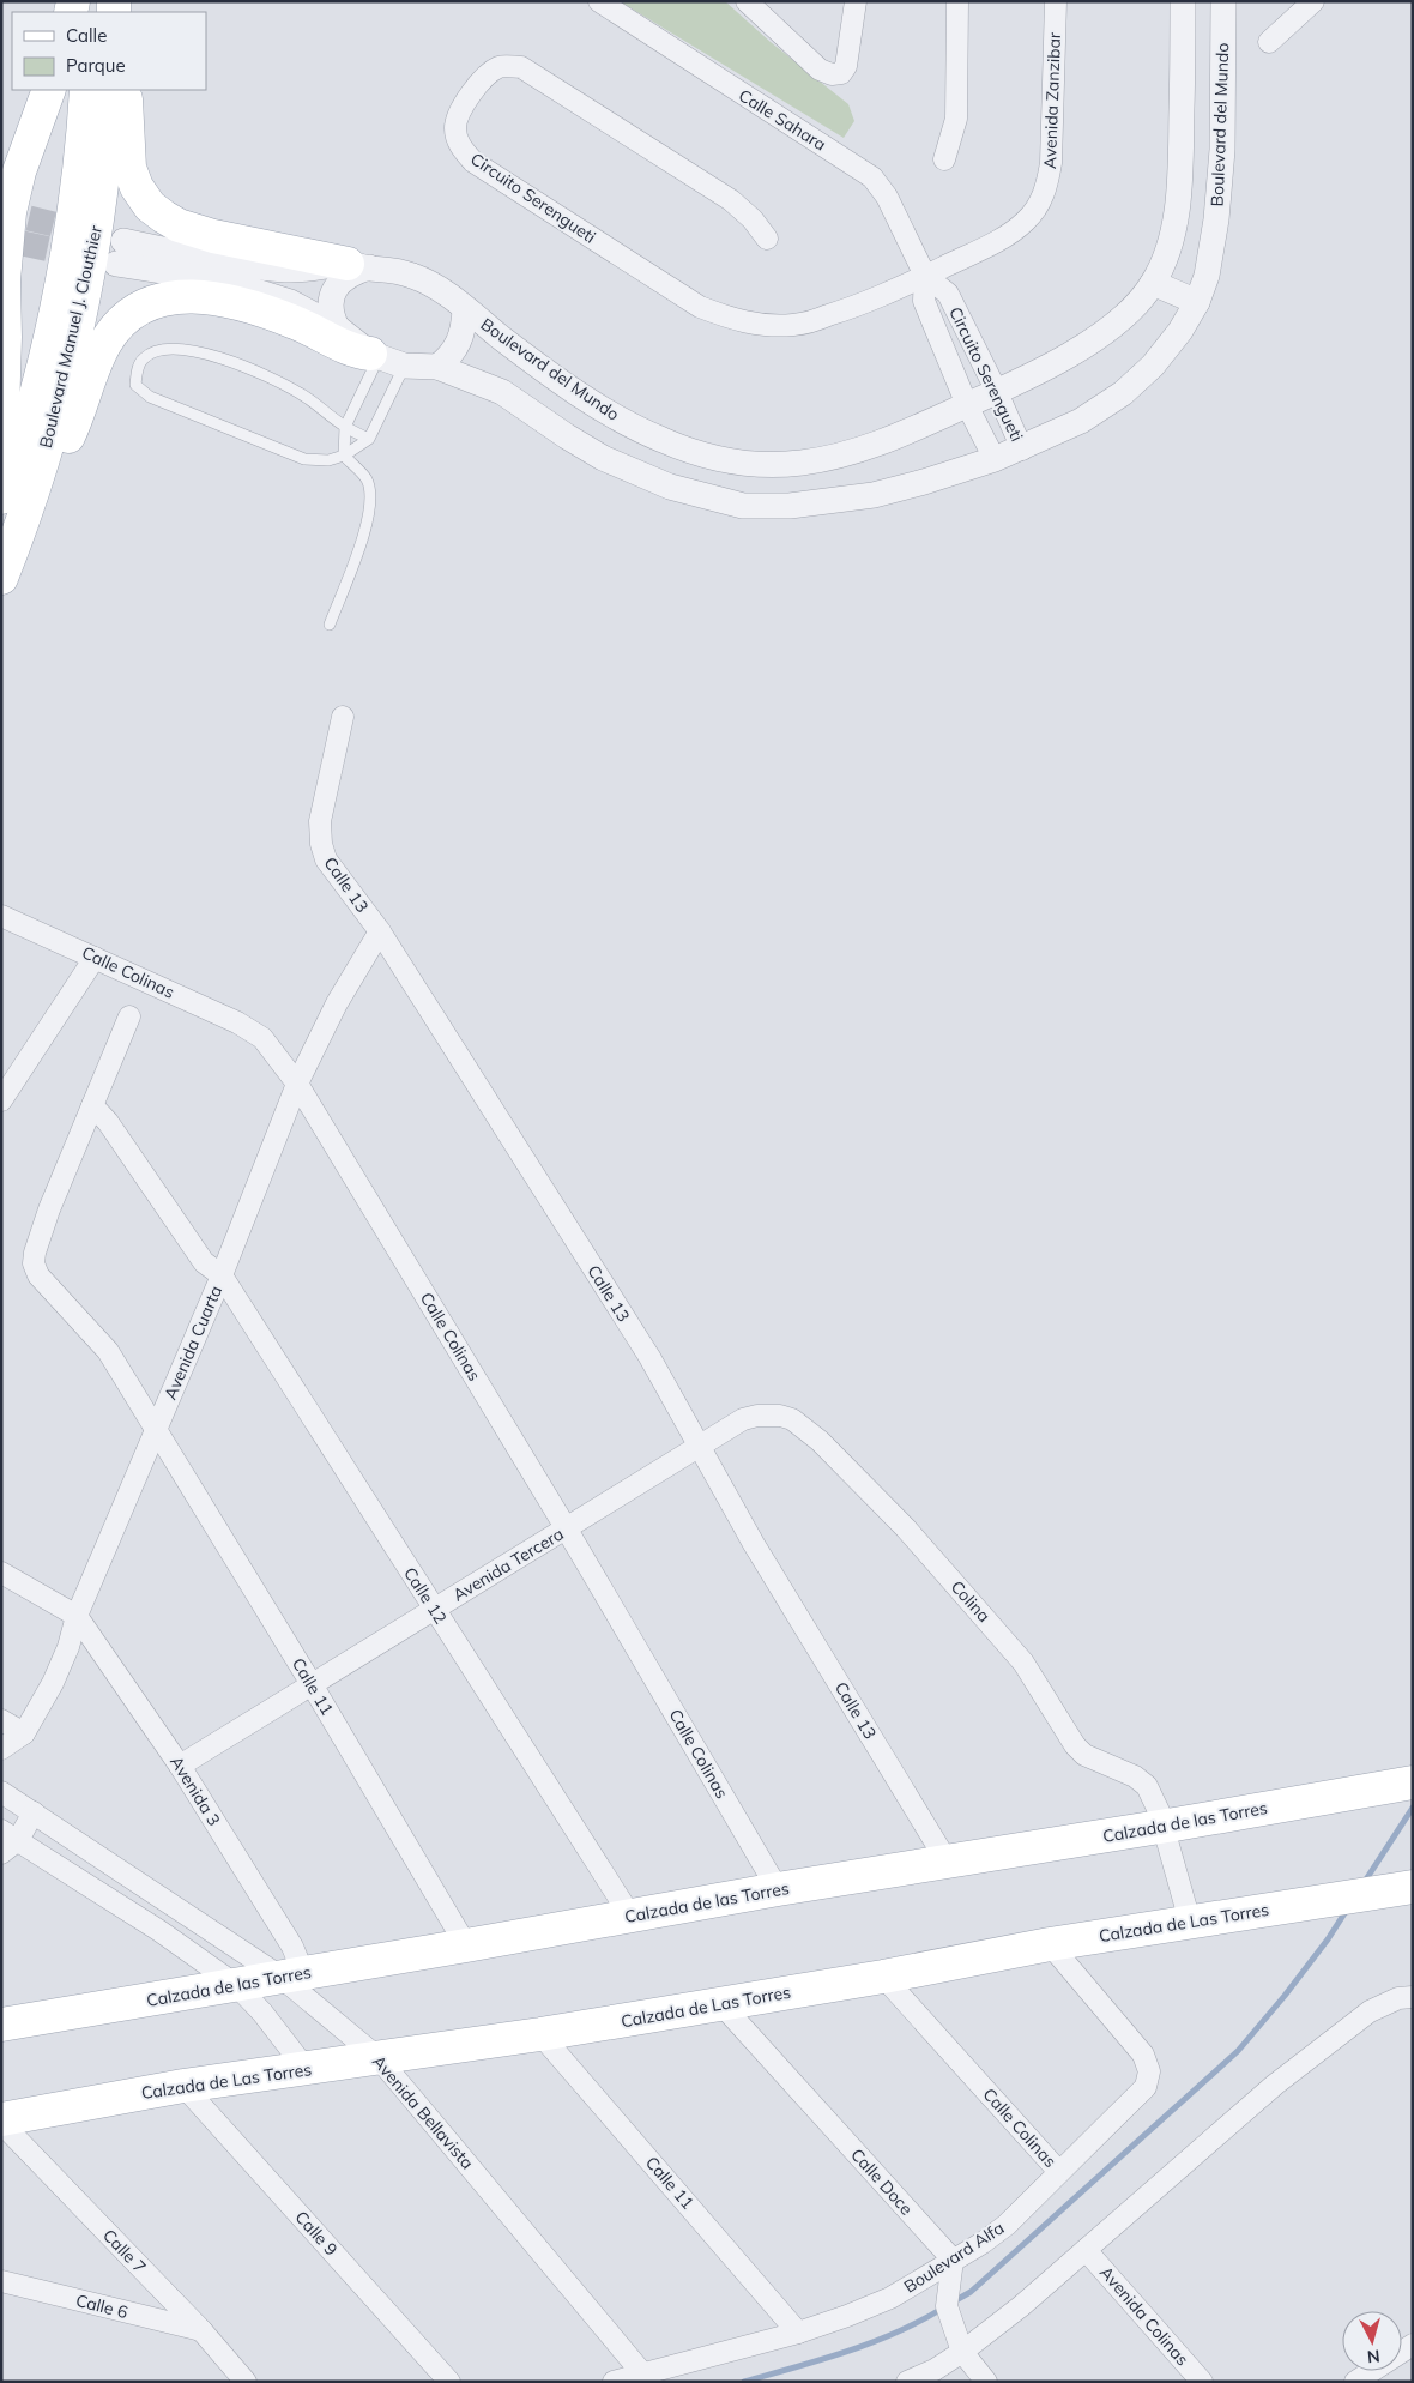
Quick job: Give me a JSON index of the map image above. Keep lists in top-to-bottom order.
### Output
{
  "streets": {
    "main road": ["Boulevard Manuel J. Clouthier", "Calzada de las Torres", "Calzada de Las Torres"],
    "street": [
      "Avenida Zanzibar",
      "Calle Sahara",
      "Boulevard del Mundo",
      "Circuito Serengueti",
      "Calle 13",
      "Calle Colinas",
      "Avenida Cuarta",
      "Avenida Tercera",
      "Calle 12",
      "Colina",
      "Calle 11",
      "Avenida 3",
      "Avenida Bellavista",
      "Calle Doce",
      "Calle 9",
      "Calle 7",
      "Boulevard Alfa",
      "Calle 6",
      "Avenida Colinas"
    ]
  },
  "crossings": [
    ["Avenida Zanzibar", "Calle Sahara"],
    ["Avenida Zanzibar", "Circuito Serengueti"],
    ["Calle Sahara", "Circuito Serengueti"],
    ["Boulevard del Mundo", "Circuito Serengueti"],
    ["Calle 13", "Avenida Cuarta"],
    ["Calle 13", "Avenida Tercera"],
    ["Calle 13", "Calzada de las Torres"],
    ["Calle Colinas", "Avenida Cuarta"],
    ["Calle Colinas", "Avenida Tercera"],
    ["Calle Colinas", "Calzada de las Torres"],
    ["Calle Colinas", "Calzada de Las Torres"],
    ["Calle Colinas", "Boulevard Alfa"],
    ["Avenida Cuarta", "Calle 12"],
    ["Avenida Cuarta", "Calle 11"],
    ["Avenida Cuarta", "Avenida 3"],
    ["Avenida Tercera", "Calle 12"],
    ["Avenida Tercera", "Colina"],
    ["Avenida Tercera", "Calle 11"],
    ["Avenida Tercera", "Avenida 3"],
    ["Calle 12", "Calle 11"],
    ["Calle 12", "Calzada de las Torres"],
    ["Colina", "Calzada de las Torres"],
    ["Colina", "Calzada de Las Torres"],
    ["Calle 11", "Calzada de las Torres"],
    ["Calle 11", "Calzada de Las Torres"],
    ["Calle 11", "Boulevard Alfa"],
    ["Avenida 3", "Calzada de las Torres"],
    ["Avenida 3", "Avenida Bellavista"],
    ["Calzada de las Torres", "Avenida Bellavista"],
    ["Calzada de Las Torres", "Avenida Bellavista"],
    ["Calzada de Las Torres", "Calle Doce"],
    ["Calzada de Las Torres", "Calle 9"],
    ["Calzada de Las Torres", "Calle 7"],
    ["Calzada de Las Torres", "Boulevard Alfa"],
    ["Avenida Bellavista", "Boulevard Alfa"],
    ["Calle Doce", "Boulevard Alfa"],
    ["Calle 7", "Calle 6"]
  ],
  "legend": ["Calle", "Parque"],
  "north": "bottom"
}
